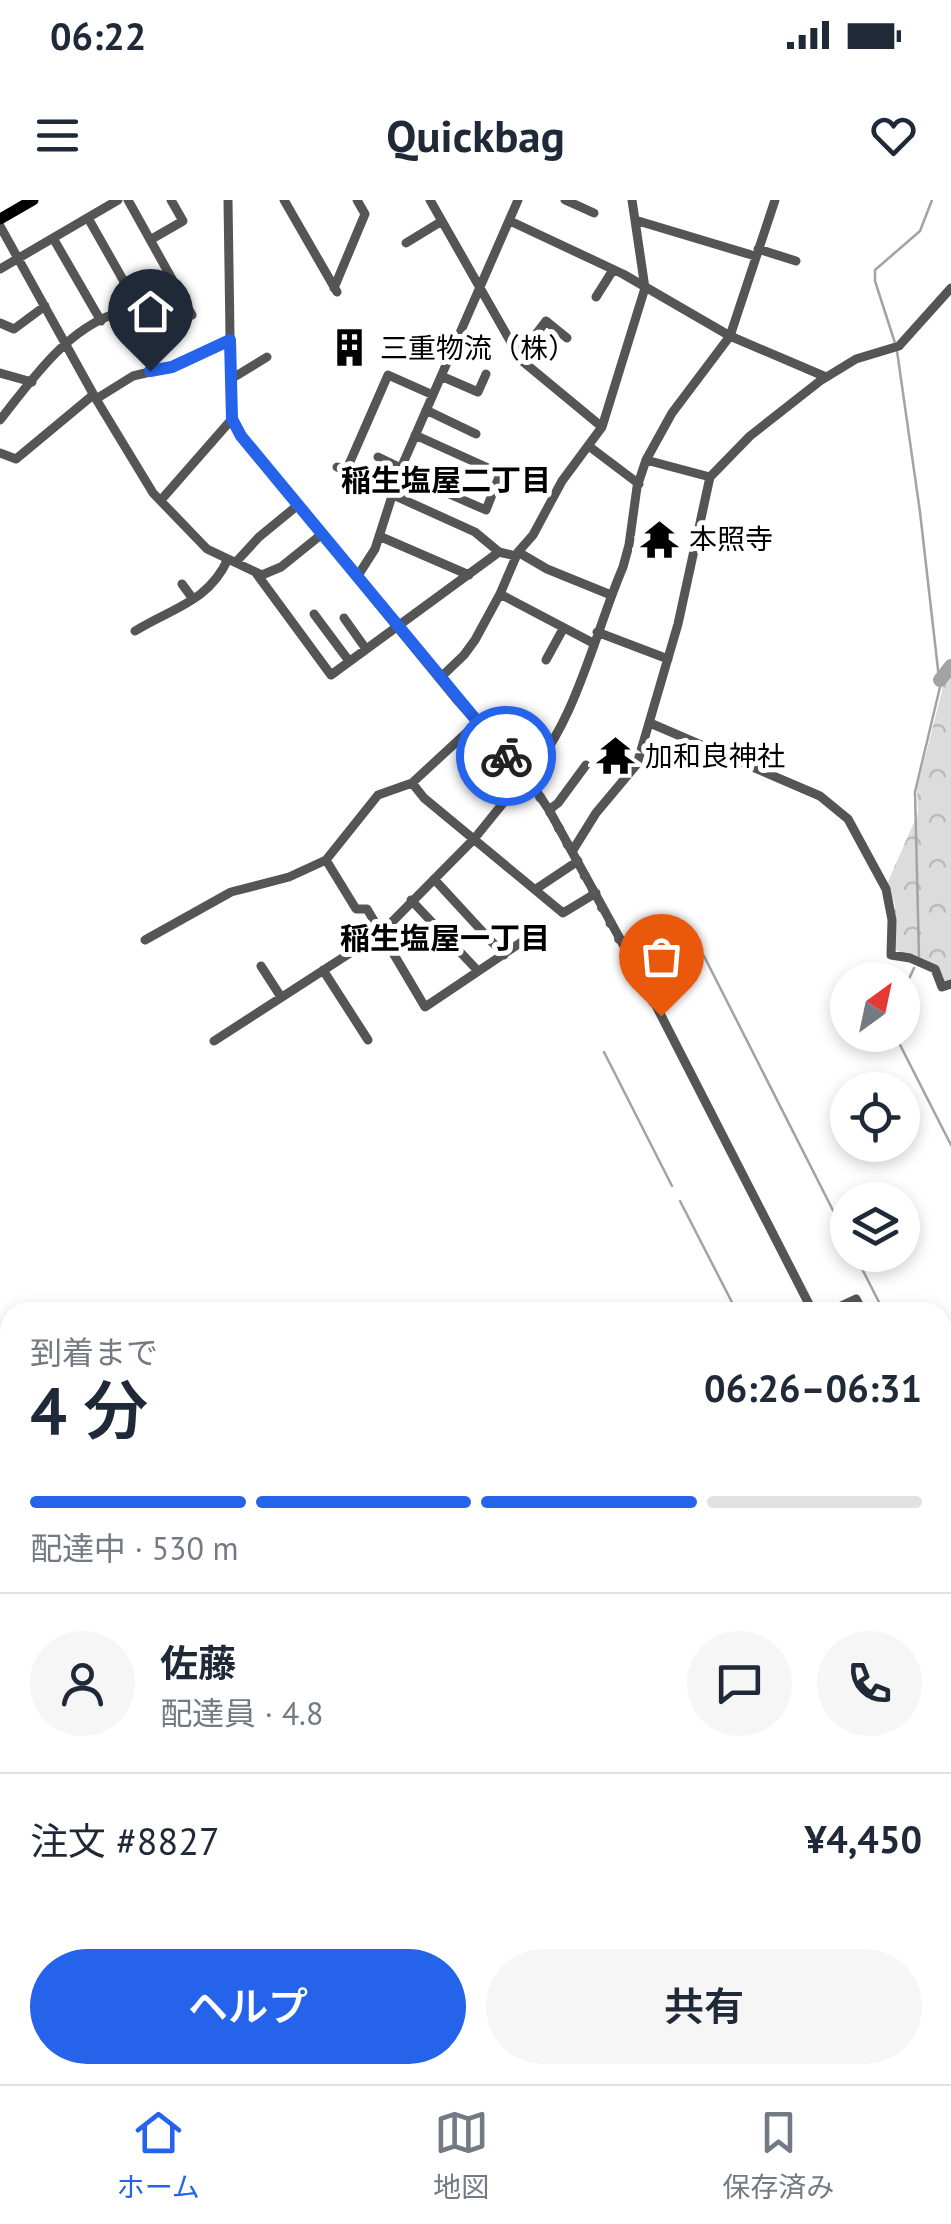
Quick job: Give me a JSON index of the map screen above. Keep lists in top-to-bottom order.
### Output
{
  "districts": ["稲生塩屋二丁目", "稲生塩屋一丁目"],
  "places": {
    "building": ["三重物流（株）"],
    "temple": ["本照寺", "加和良神社"]
  },
  "north": "top right",
  "page": {
    "status": "06:22",
    "header": "Quickbag",
    "heading": ["4 分", "到着まで", "06:26–06:31"],
    "panel": [
      "佐藤",
      "配達員 · 4.8",
      "注文 #8827",
      "¥4,450"
    ],
    "bar": "配達中 · 530 m",
    "buttons": ["ヘルプ", "共有"],
    "tabs": ["ホーム", "地図", "保存済み"]
  }
}
